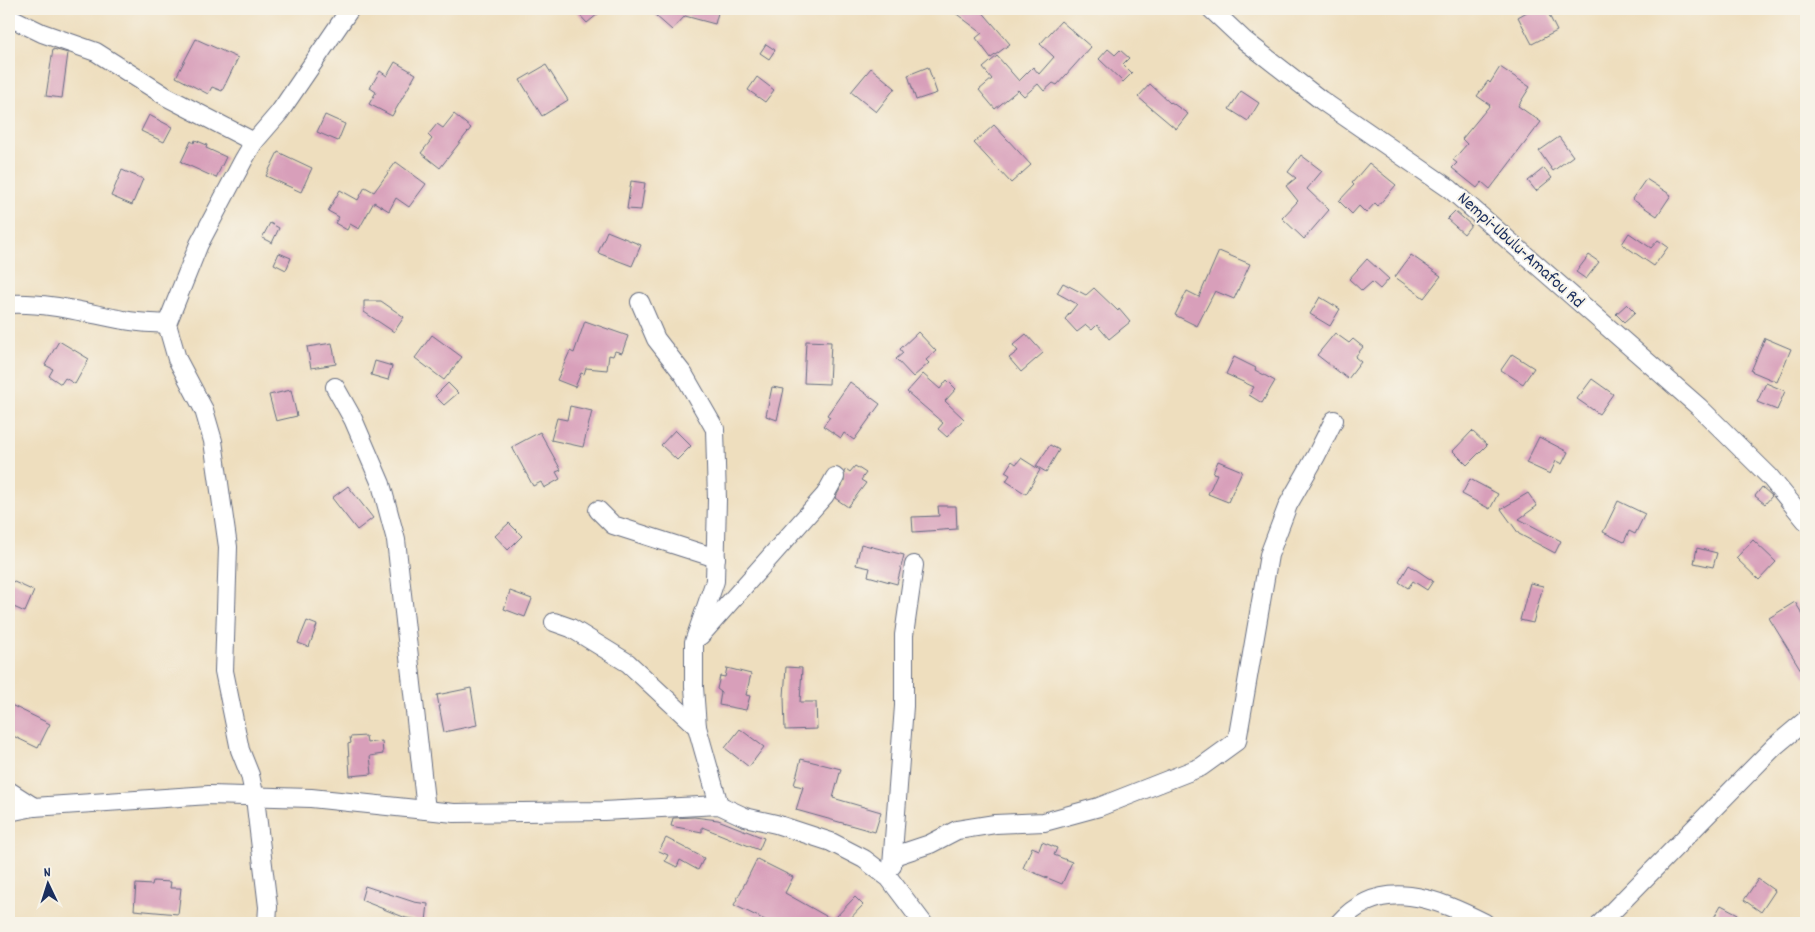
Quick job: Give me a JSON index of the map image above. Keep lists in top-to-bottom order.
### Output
{
  "streets": {
    "street": ["Nempi-Ubulu-Amafou Rd"]
  },
  "north": "top"
}
